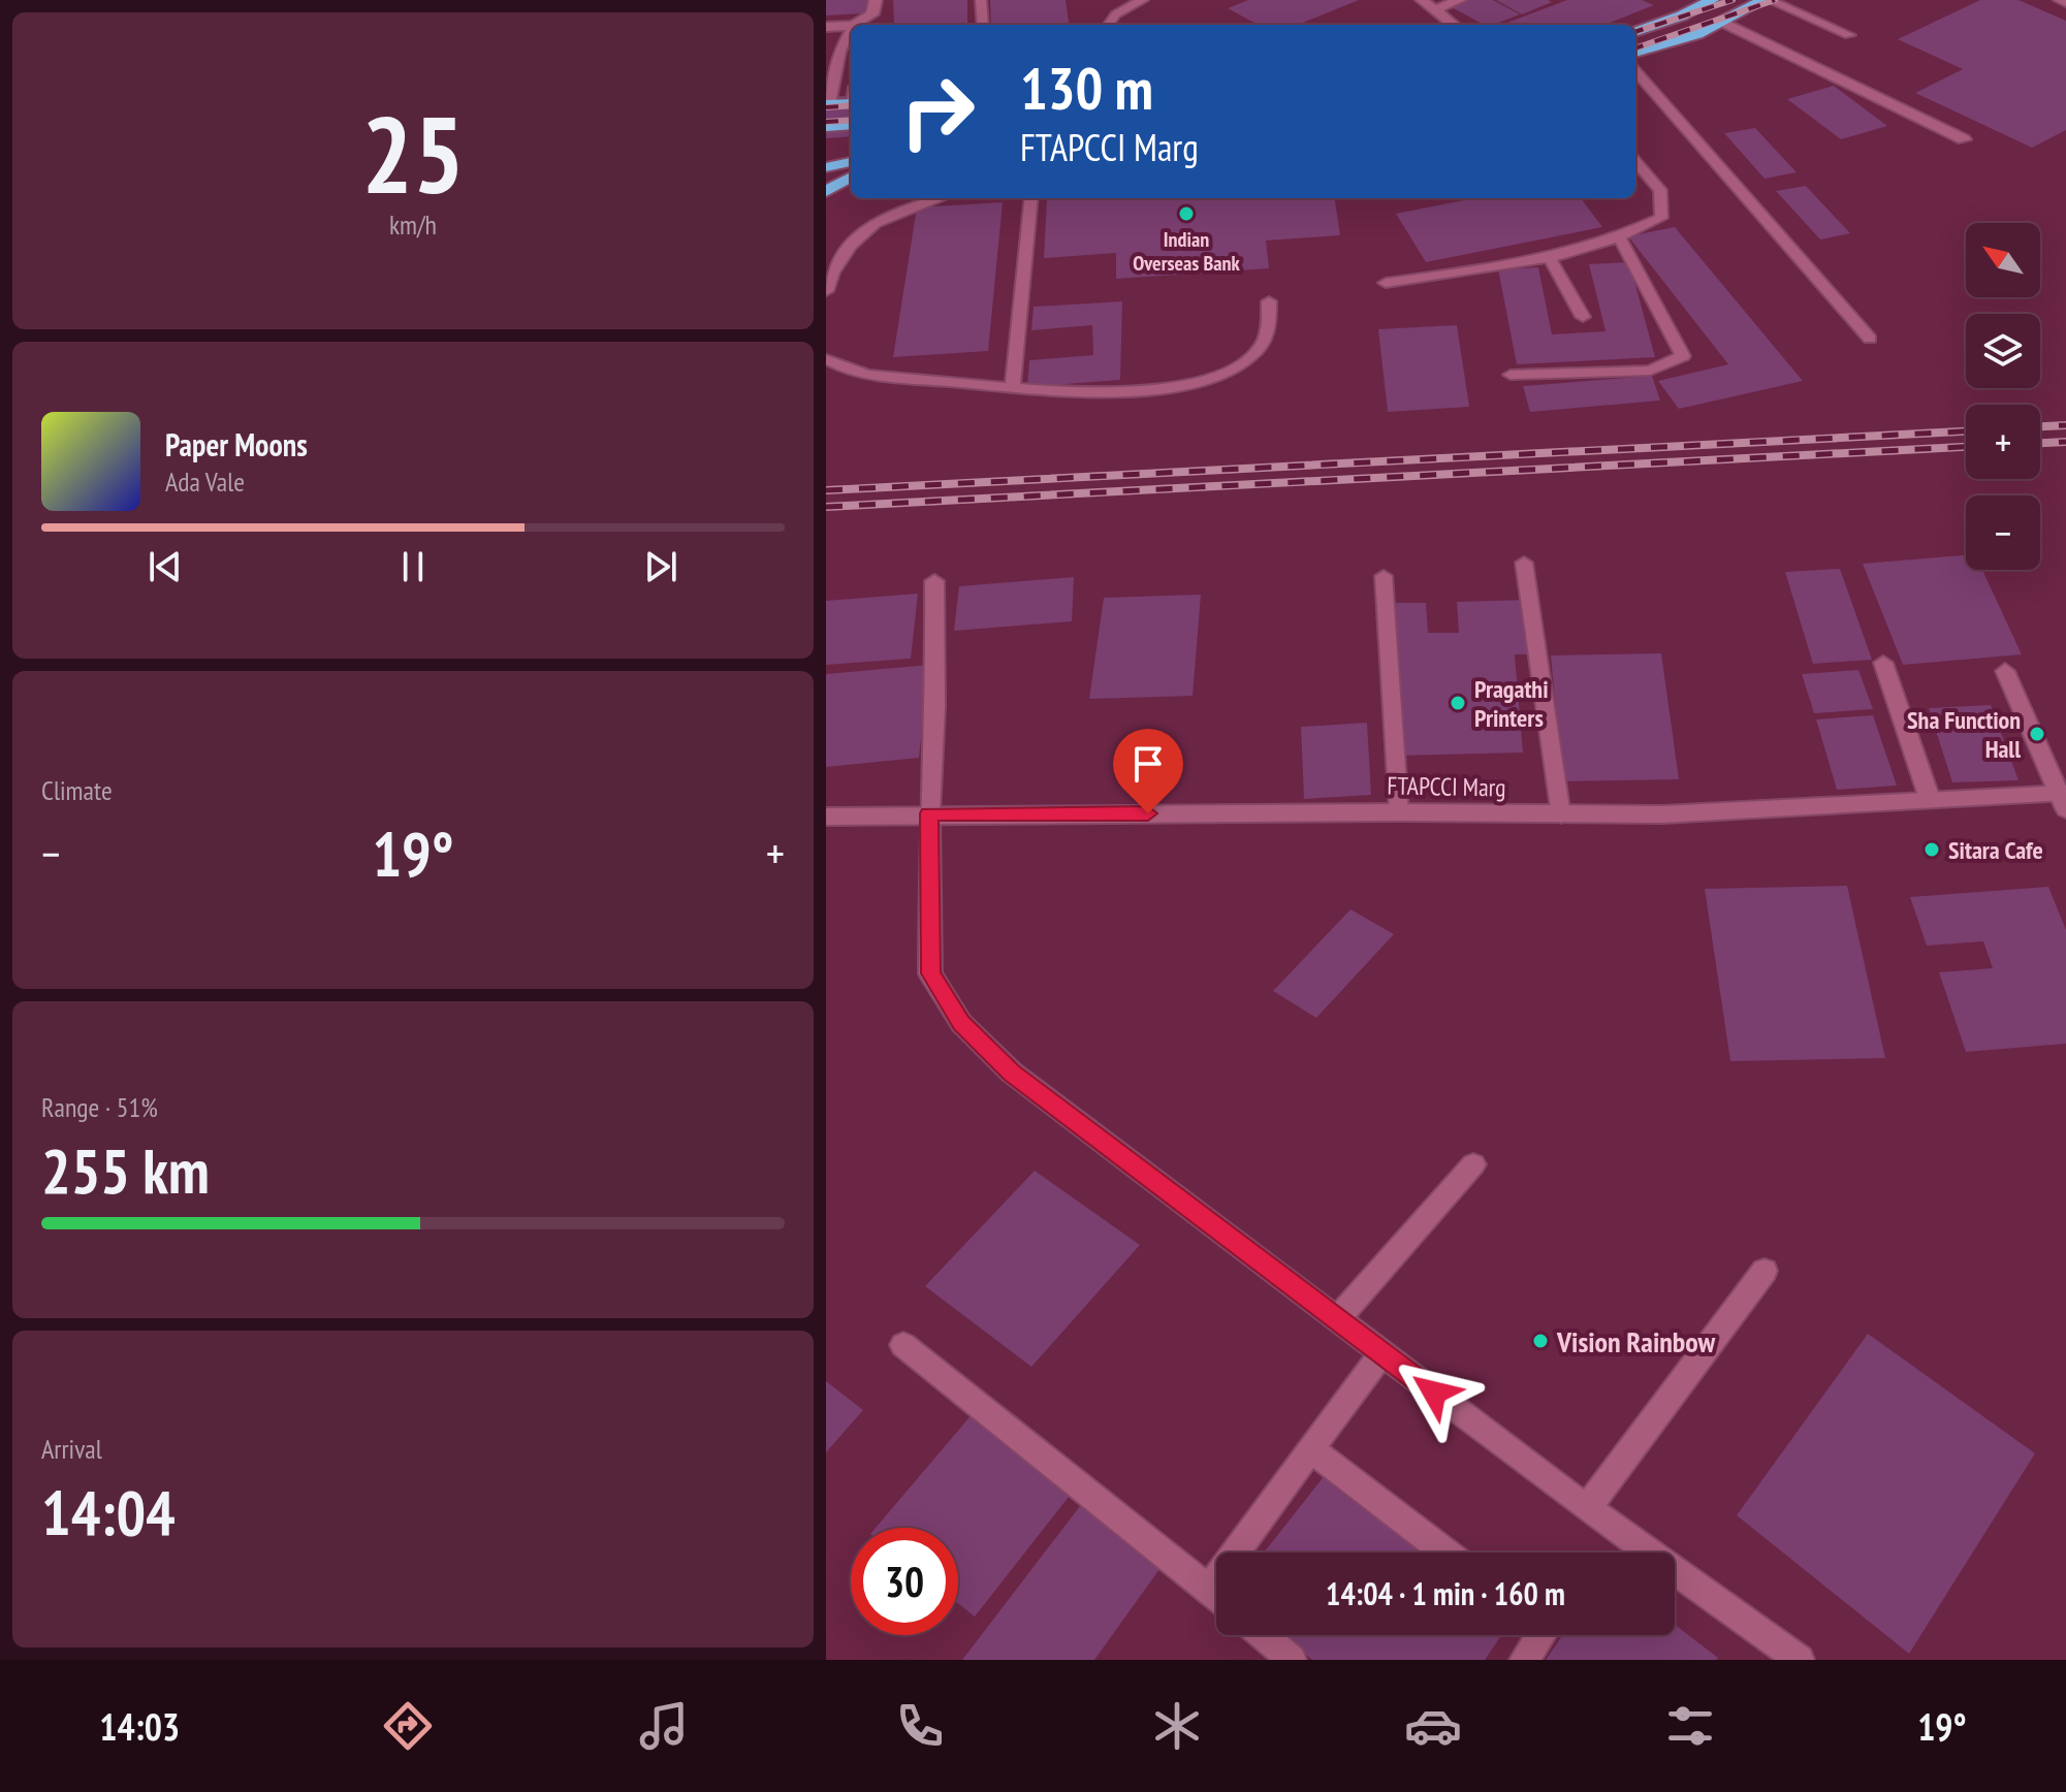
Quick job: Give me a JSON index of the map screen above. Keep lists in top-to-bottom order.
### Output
{
  "streets": {
    "street": ["FTAPCCI Marg"]
  },
  "places": [
    "Indian Overseas Bank",
    "Pragathi Printers",
    "Sha Function Hall",
    "Sitara Cafe",
    "Vision Rainbow"
  ],
  "north": "top left",
  "page": {
    "tile": [
      ["25", "km/h"],
      "Climate",
      ["Range · 51%", "255 km"],
      ["Arrival", "14:04"]
    ],
    "turn": ["130 m", "FTAPCCI Marg"],
    "map_buttons": ["+", "−"],
    "song": ["Paper Moons", "Ada Vale"],
    "heat": ["−", "19°", "+"],
    "limit": "30",
    "trip": "14:04 · 1 min · 160 m",
    "tabs": ["14:03", "19°"]
  }
}
